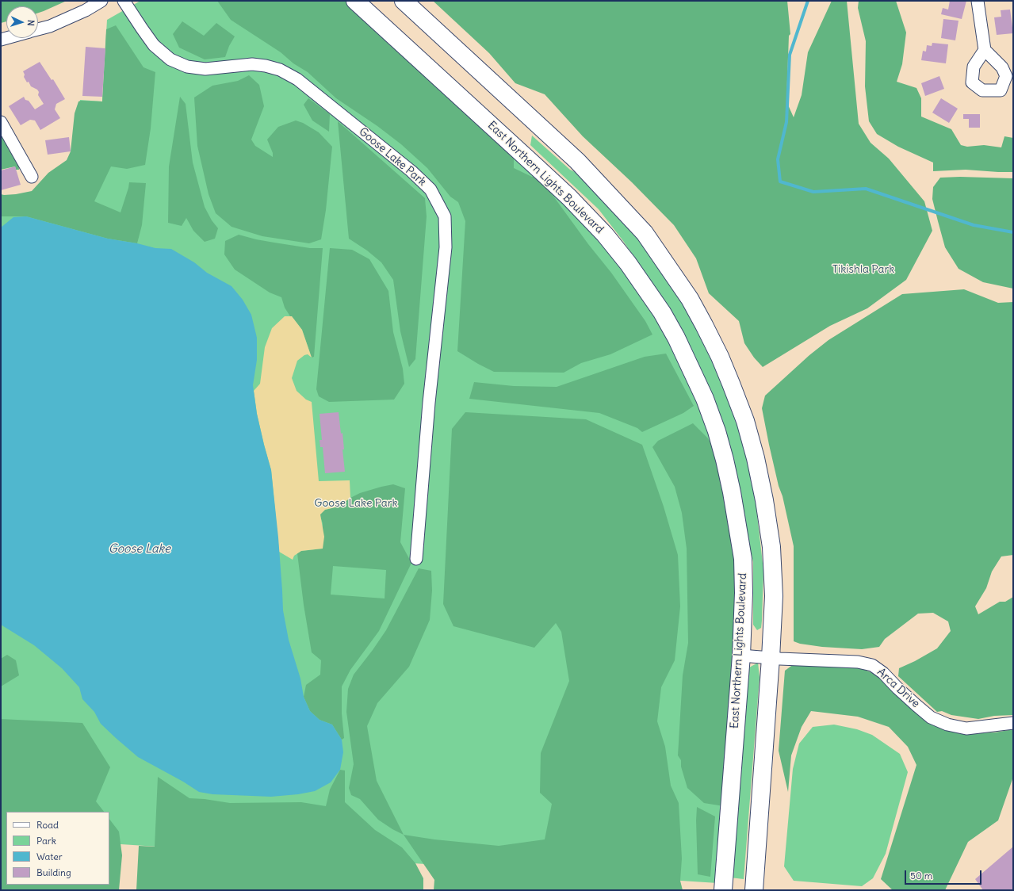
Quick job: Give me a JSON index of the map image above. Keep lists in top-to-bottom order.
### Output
{
  "streets": {
    "main road": ["East Northern Lights Boulevard"],
    "street": ["Goose Lake Park", "Arca Drive"]
  },
  "crossings": [
    ["East Northern Lights Boulevard", "Arca Drive"]
  ],
  "water": ["Goose Lake"],
  "parks": ["Tikishla Park", "Goose Lake Park"],
  "legend": [
    "Road",
    "Park",
    "Water",
    "Building"
  ],
  "scale_bar": "50 m",
  "north": "right"
}
